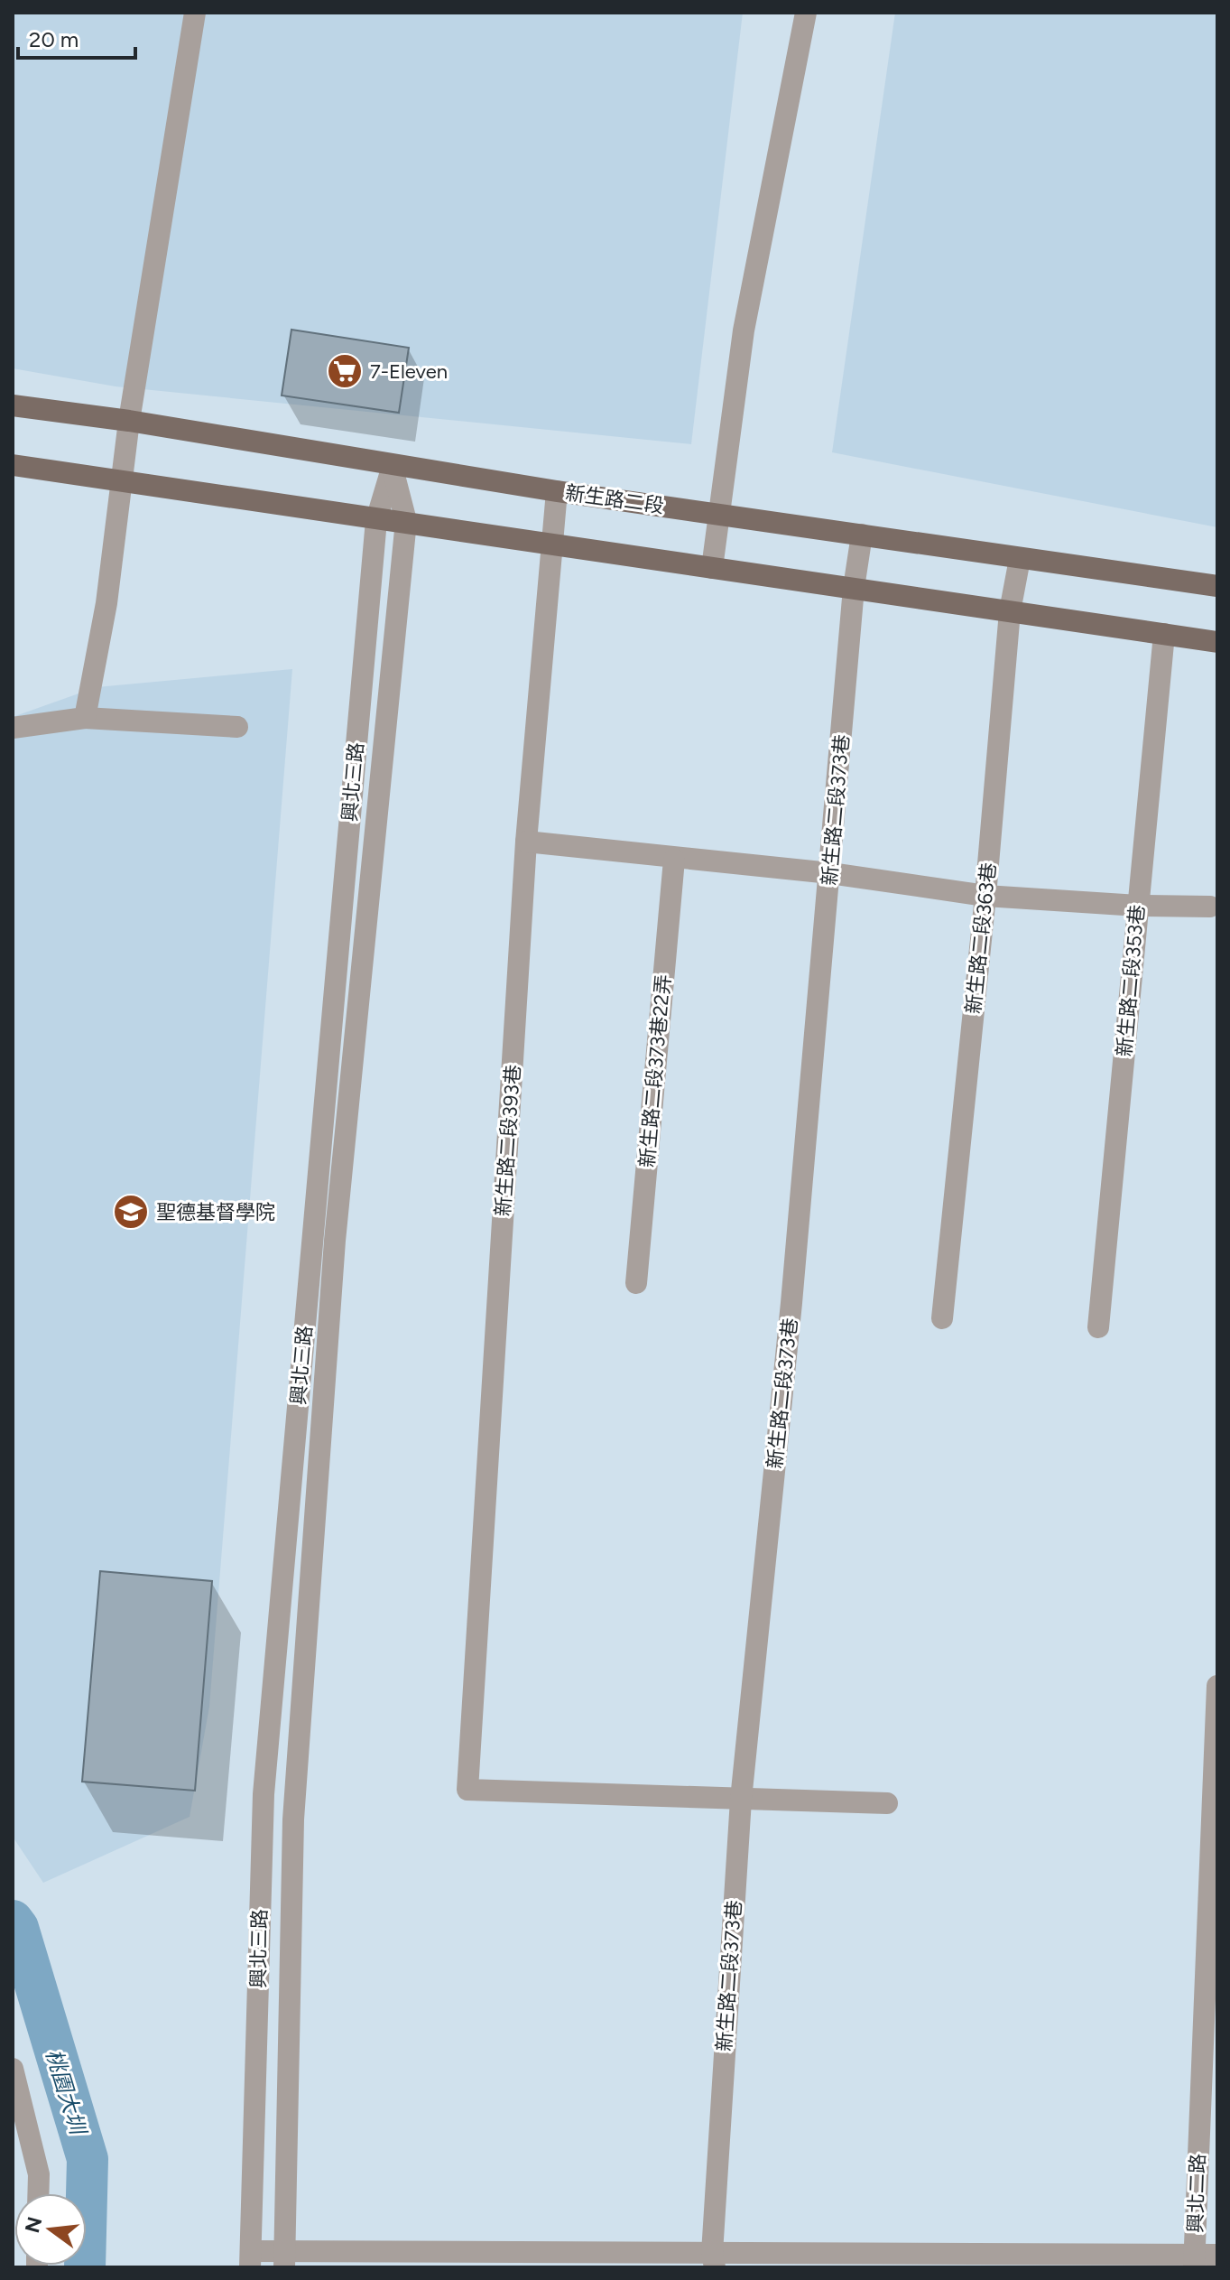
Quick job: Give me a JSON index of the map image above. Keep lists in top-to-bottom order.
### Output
{
  "streets": {
    "main road": ["新生路二段"],
    "street": [
      "興北三路",
      "新生路二段373巷",
      "新生路二段363巷",
      "新生路二段353巷",
      "新生路二段373巷22弄",
      "新生路二段393巷",
      "興北二路"
    ]
  },
  "crossings": [
    ["新生路二段", "興北三路"],
    ["新生路二段", "新生路二段373巷"],
    ["新生路二段", "新生路二段363巷"],
    ["新生路二段", "新生路二段393巷"],
    ["新生路二段373巷", "新生路二段393巷"]
  ],
  "water": ["桃園大圳"],
  "places": {
    "supermarket": ["7-Eleven"],
    "school or university": ["聖德基督學院"]
  },
  "scale_bar": "20 m",
  "north": "left"
}
